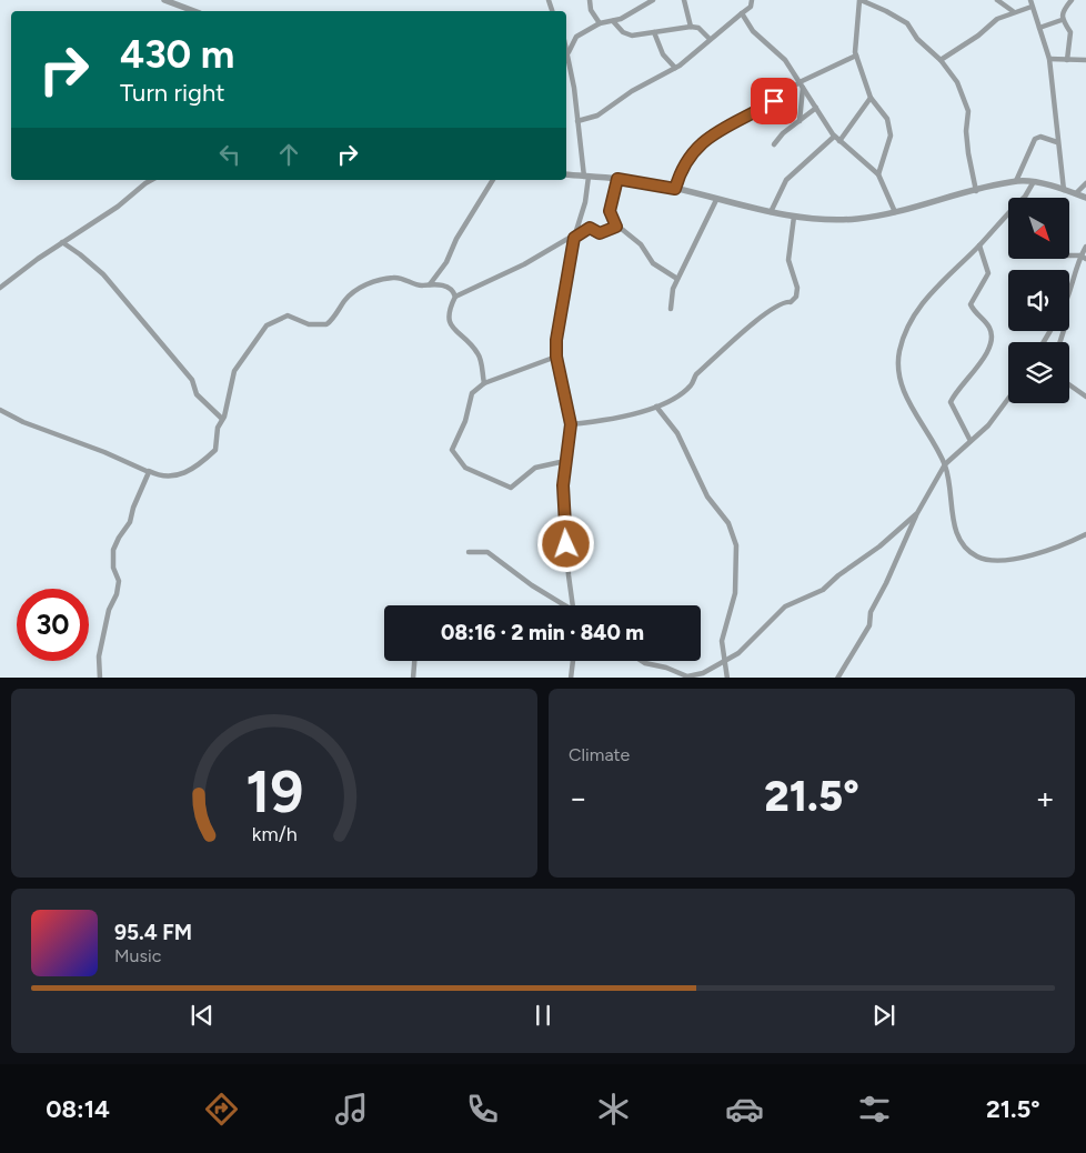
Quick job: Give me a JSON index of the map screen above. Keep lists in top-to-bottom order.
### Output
{
  "north": "bottom right",
  "page": {
    "turn": ["430 m", "Turn right"],
    "limit": "30",
    "trip": "08:16 · 2 min · 840 m",
    "tile": "Climate",
    "heat": ["−", "21.5°", "+"],
    "song": ["95.4 FM", "Music"],
    "tabs": ["08:14", "21.5°"],
    "gauge": ["19", "km/h"]
  }
}
